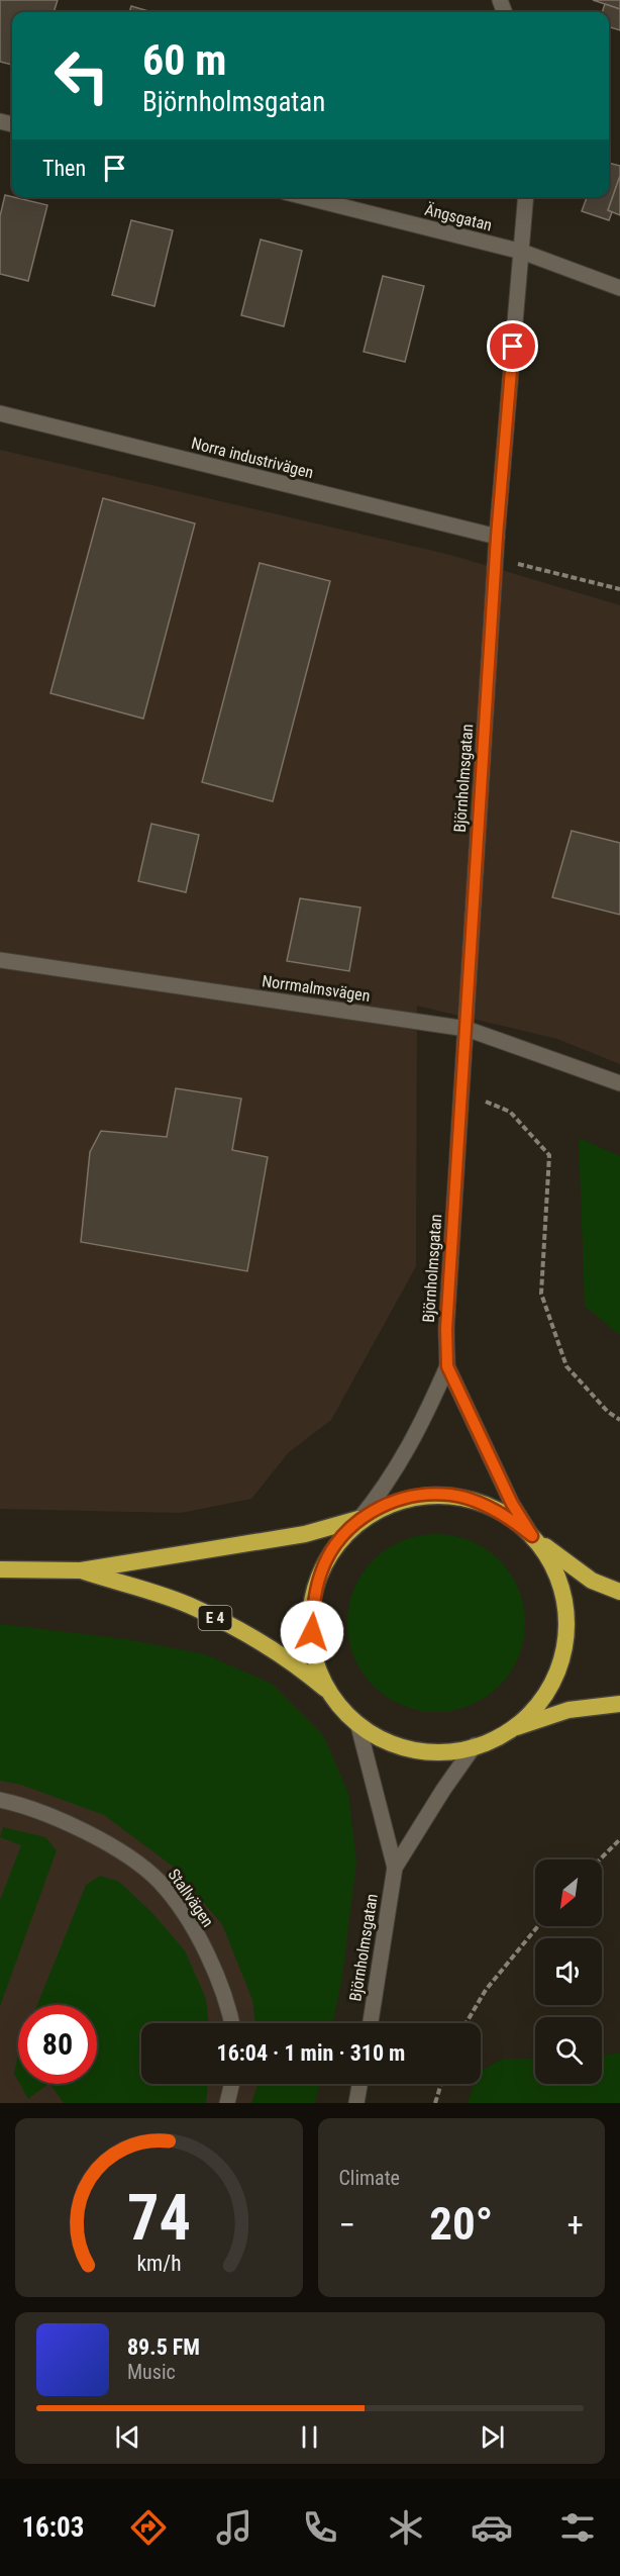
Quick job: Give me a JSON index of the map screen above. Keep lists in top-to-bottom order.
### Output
{
  "streets": {
    "highway": ["E 4"],
    "street": [
      "Ängsgatan",
      "Norra industrivägen",
      "Björnholmsgatan",
      "Norrmalmsvägen",
      "Stallvägen"
    ]
  },
  "crossings": [
    ["Ängsgatan", "Björnholmsgatan"],
    ["Norra industrivägen", "Björnholmsgatan"],
    ["Björnholmsgatan", "Norrmalmsvägen"],
    ["Björnholmsgatan", "E 4"]
  ],
  "north": "bottom left",
  "page": {
    "turn": ["60 m", "Björnholmsgatan"],
    "then": "Then",
    "limit": "80",
    "trip": "16:04 · 1 min · 310 m",
    "tile": "Climate",
    "heat": ["−", "20°", "+"],
    "song": ["89.5 FM", "Music"],
    "tabs": "16:03",
    "gauge": ["74", "km/h"]
  }
}
